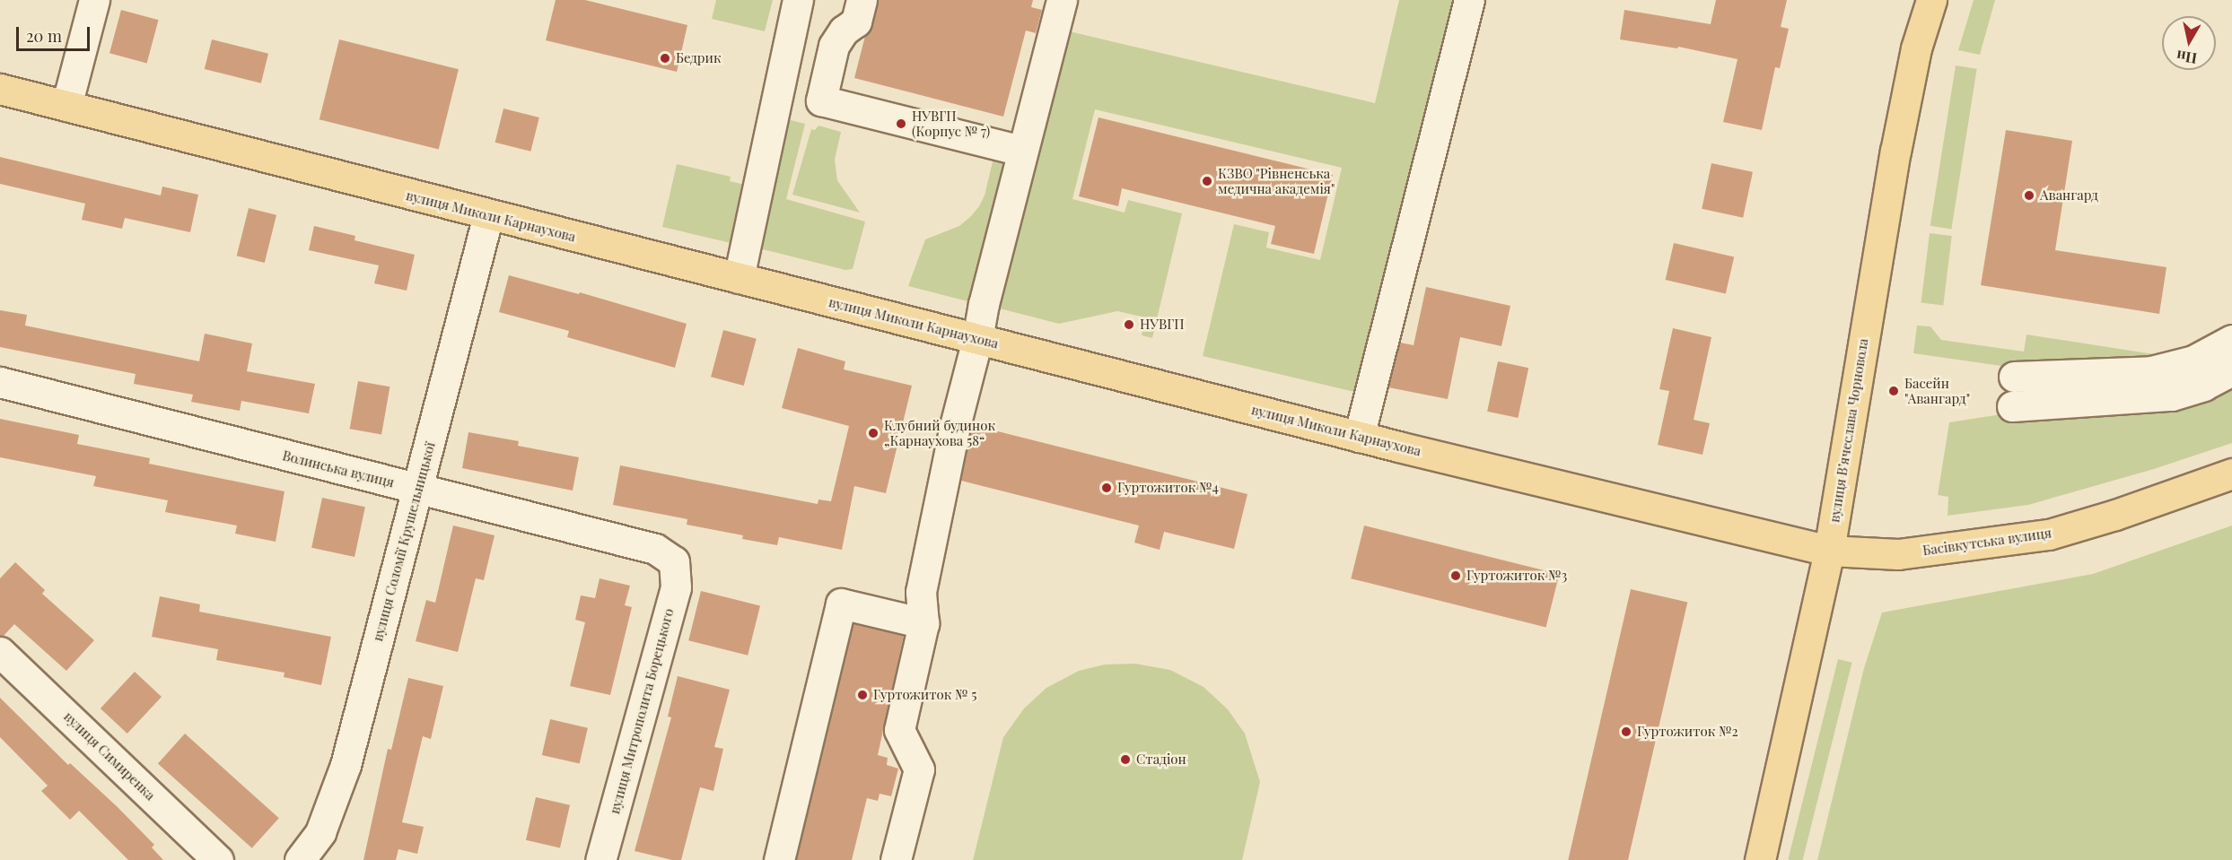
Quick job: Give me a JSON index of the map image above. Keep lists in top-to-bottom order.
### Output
{
  "streets": {
    "main road": ["вулиця Миколи Карнаухова", "вулиця Вʼячеслава Чорновола", "Басівкутська вулиця"],
    "street": [
      "Волинська вулиця",
      "вулиця Соломії Крушельницької",
      "вулиця Митрополита Борецького",
      "вулиця Симиренка"
    ]
  },
  "crossings": [
    ["вулиця Миколи Карнаухова", "вулиця Вʼячеслава Чорновола"],
    ["вулиця Миколи Карнаухова", "вулиця Соломії Крушельницької"],
    ["вулиця Миколи Карнаухова", "Басівкутська вулиця"],
    ["вулиця Вʼячеслава Чорновола", "Басівкутська вулиця"],
    ["Волинська вулиця", "вулиця Соломії Крушельницької"],
    ["Волинська вулиця", "вулиця Митрополита Борецького"]
  ],
  "places": [
    "Бедрик",
    "НУВГП (Корпус № 7)",
    "КЗВО \"Рівненська медична академія\"",
    "Авангард",
    "НУВГП",
    "Басейн \"Авангард\"",
    "Клубний будинок „Карнаухова 58“",
    "Гуртожиток №4",
    "Гуртожиток №3",
    "Гуртожиток № 5",
    "Гуртожиток №2",
    "Стадіон"
  ],
  "scale_bar": "20 m",
  "north": "bottom"
}
